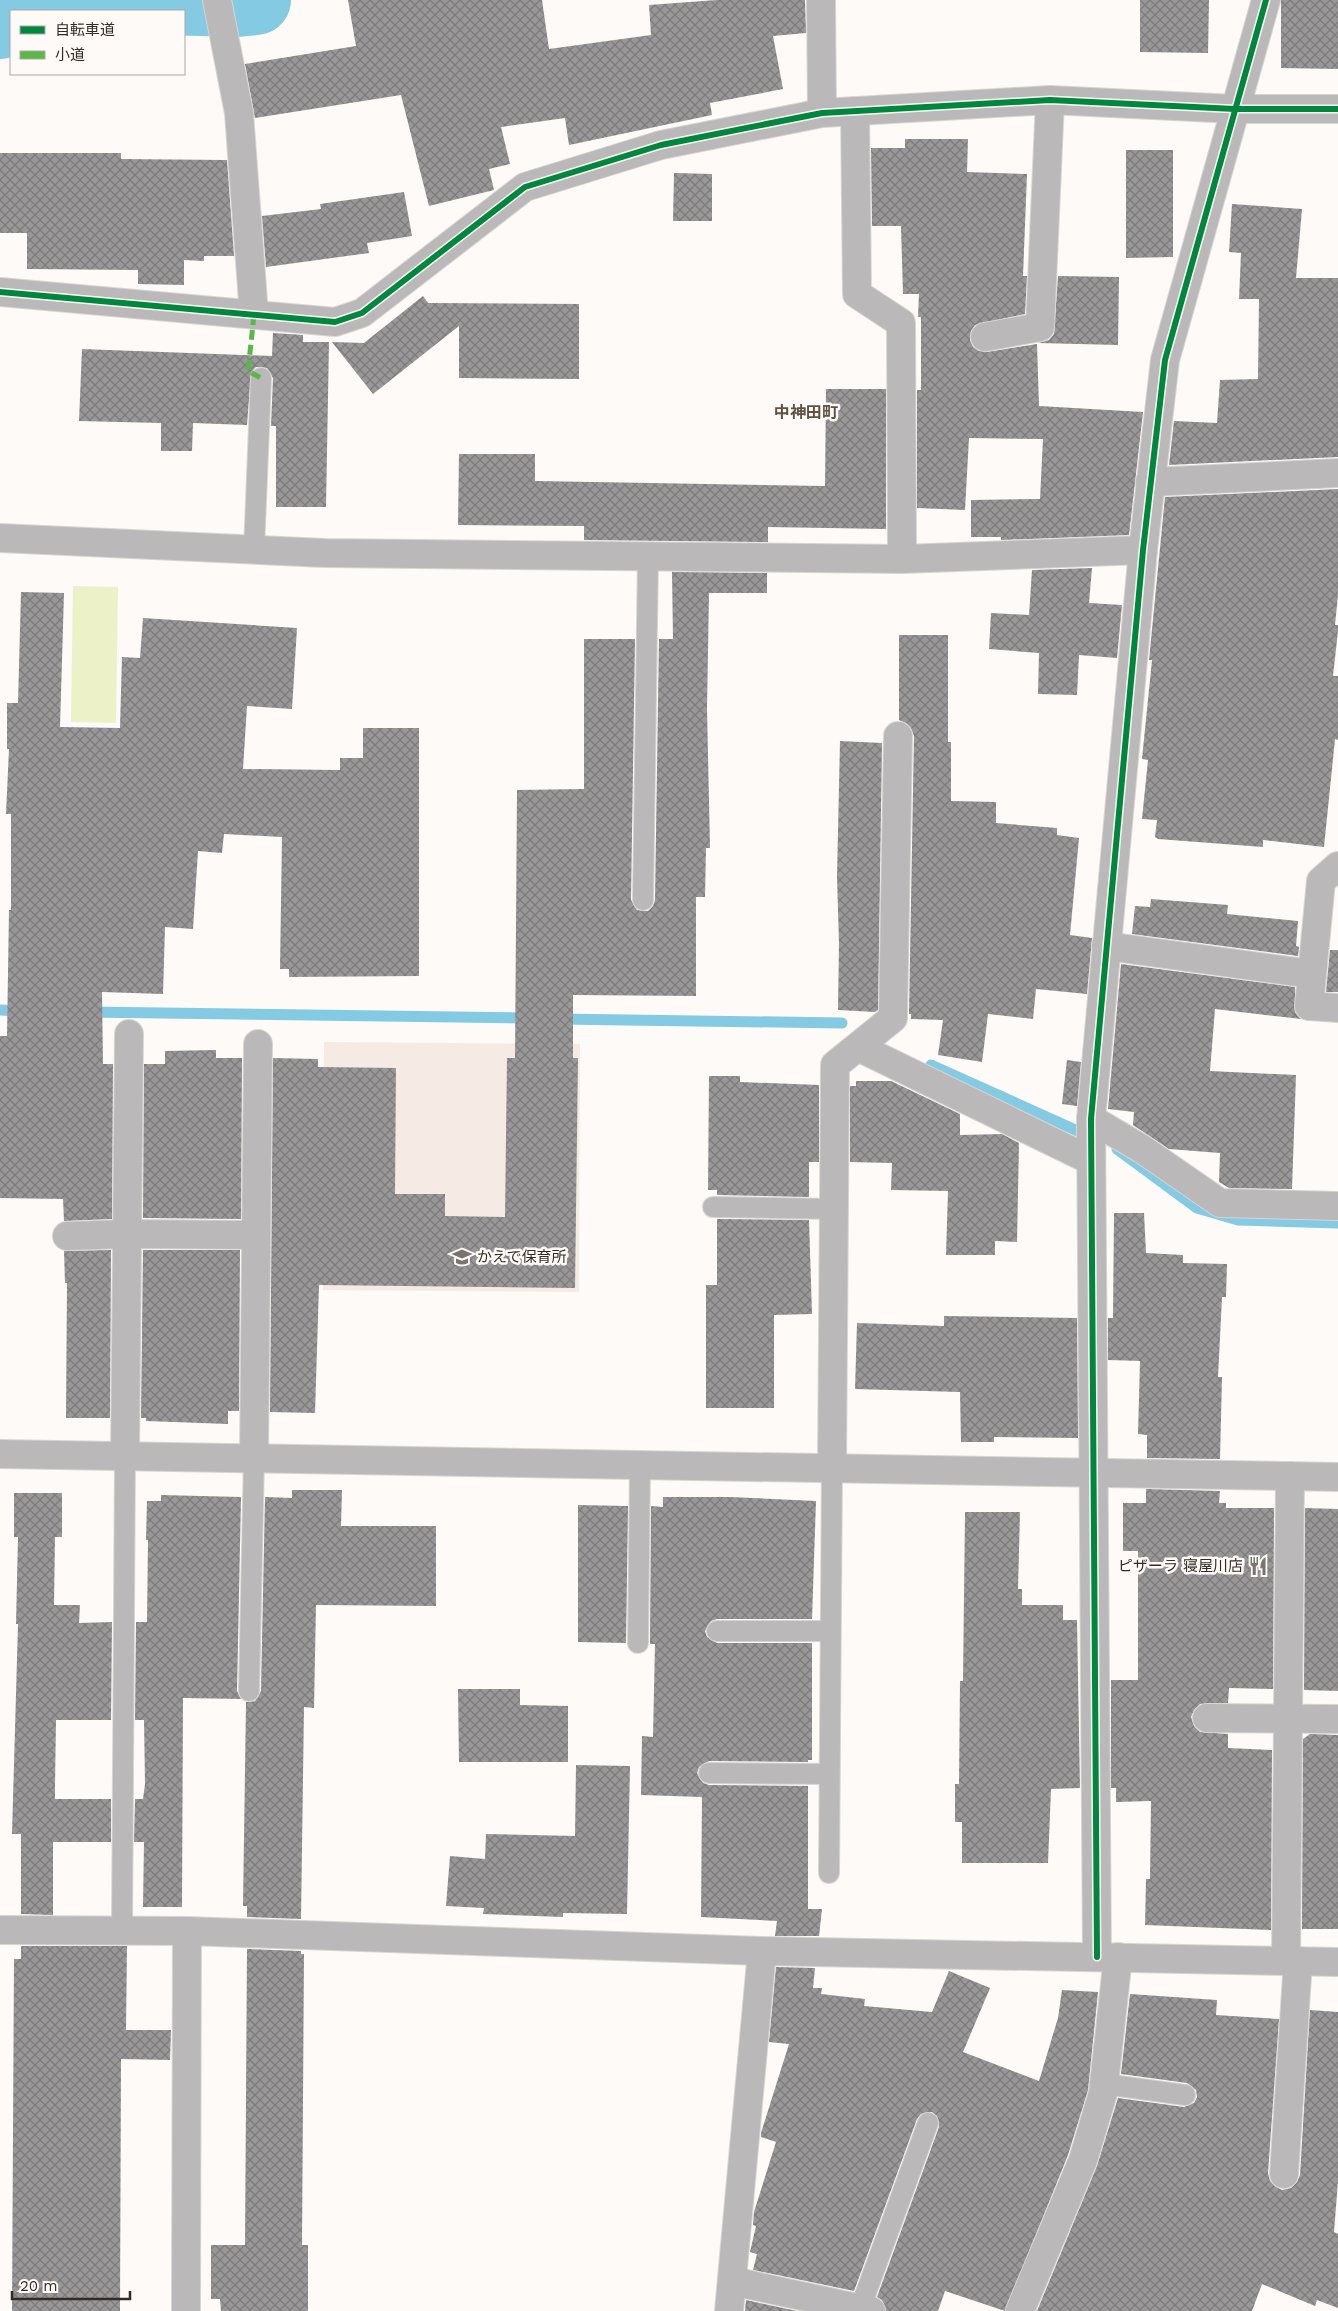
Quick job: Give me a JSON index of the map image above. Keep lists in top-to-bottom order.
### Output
{
  "districts": ["中神田町"],
  "places": {
    "school or university": ["かえで保育所"],
    "restaurant": ["ピザーラ 寝屋川店"]
  },
  "legend": ["自転車道", "小道"],
  "scale_bar": "20 m"
}
